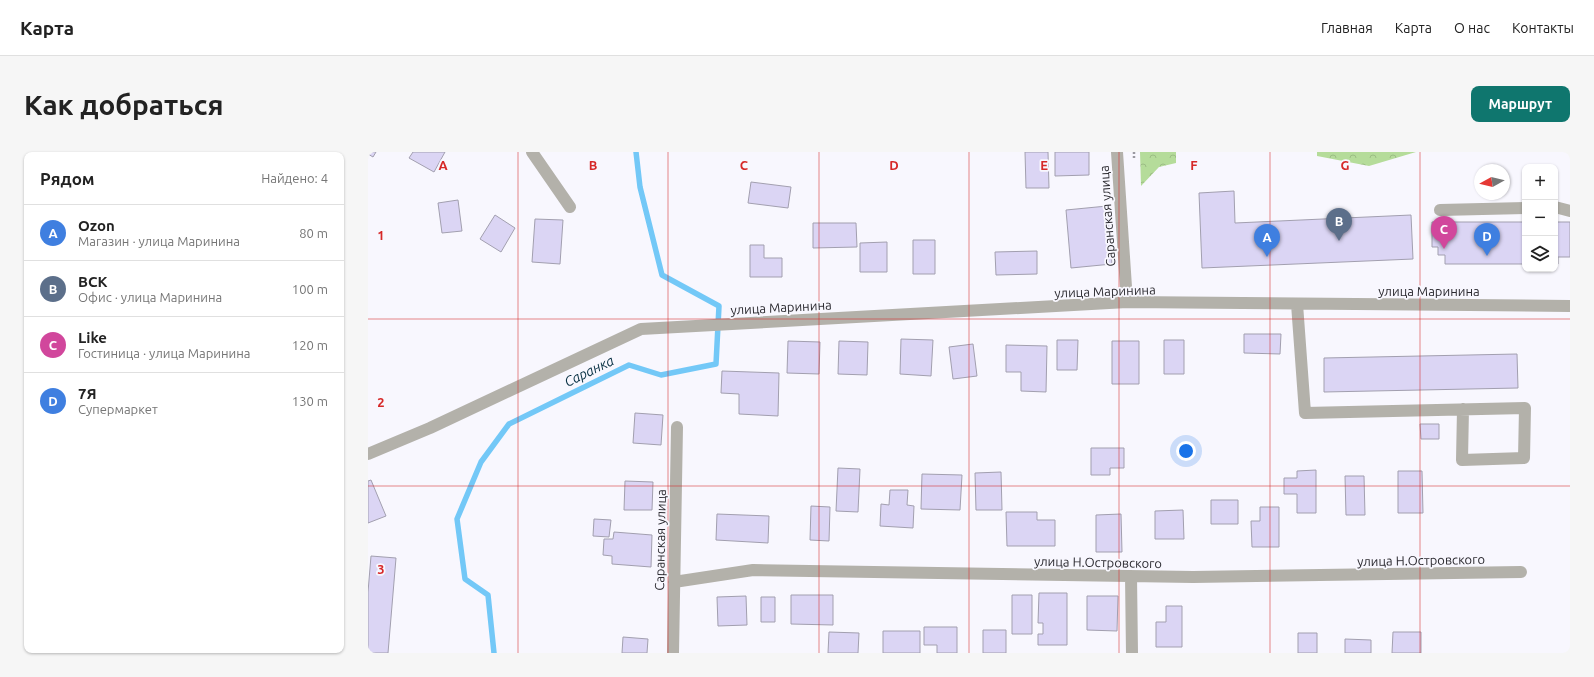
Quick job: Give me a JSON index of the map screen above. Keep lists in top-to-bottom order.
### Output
{
  "streets": {
    "street": ["Саранская улица", "улица Маринина", "улица Н.Островского"]
  },
  "crossings": [
    ["Саранская улица", "улица Маринина"],
    ["Саранская улица", "улица Н.Островского"]
  ],
  "water": ["Саранка"],
  "north": "left",
  "page": {
    "header": "Карта",
    "nav": [
      "Главная",
      "Карта",
      "О нас",
      "Контакты"
    ],
    "buttons": "Маршрут",
    "title": "Как добраться",
    "heading": ["Рядом", "Найдено: 4"],
    "map_buttons": ["+", "−"],
    "list": [
      {
        "mark": "A",
        "name": "Ozon",
        "note": "Магазин · улица Маринина",
        "value": "80 m"
      },
      {
        "mark": "B",
        "name": "ВСК",
        "note": "Офис · улица Маринина",
        "value": "100 m"
      },
      {
        "mark": "C",
        "name": "Like",
        "note": "Гостиница · улица Маринина",
        "value": "120 m"
      },
      {
        "mark": "D",
        "name": "7Я",
        "note": "Супермаркет",
        "value": "130 m"
      }
    ],
    "pins": [
      "B",
      "C",
      "D",
      "A"
    ]
  },
  "grid": {
    "columns": [
      "A",
      "B",
      "C",
      "D",
      "E",
      "F",
      "G"
    ],
    "rows": ["1", "2", "3"]
  }
}
